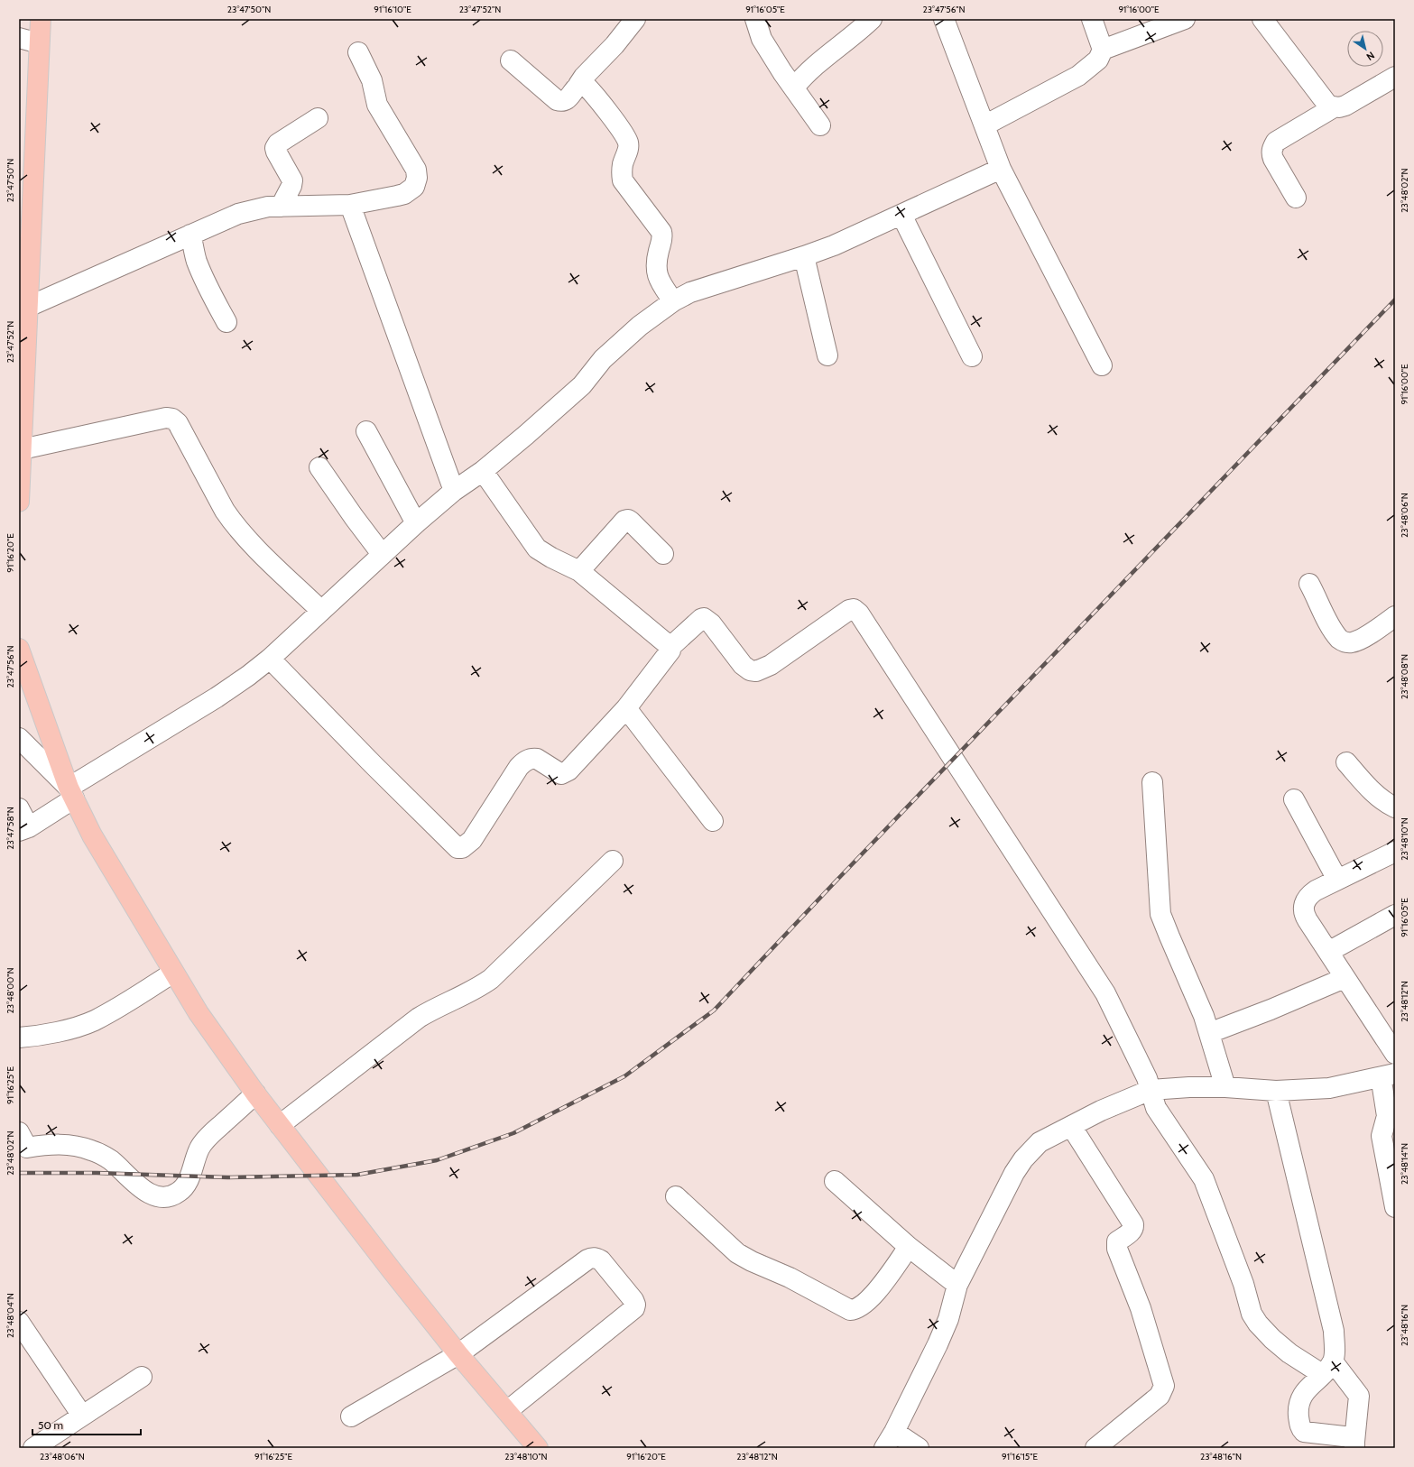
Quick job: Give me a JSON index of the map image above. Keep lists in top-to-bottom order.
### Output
{
  "scale_bar": "50 m",
  "north": "bottom right",
  "coordinates": [
    "23°47'50\"N",
    "91°16'10\"E",
    "23°47'52\"N",
    "91°16'05\"E",
    "23°47'56\"N",
    "91°16'00\"E",
    "23°48'02\"N",
    "23°48'06\"N",
    "91°16'20\"E",
    "23°48'08\"N",
    "23°47'58\"N",
    "23°48'10\"N",
    "23°48'00\"N",
    "23°48'12\"N",
    "91°16'25\"E",
    "23°48'14\"N",
    "23°48'04\"N",
    "23°48'16\"N",
    "91°16'15\"E"
  ]
}
